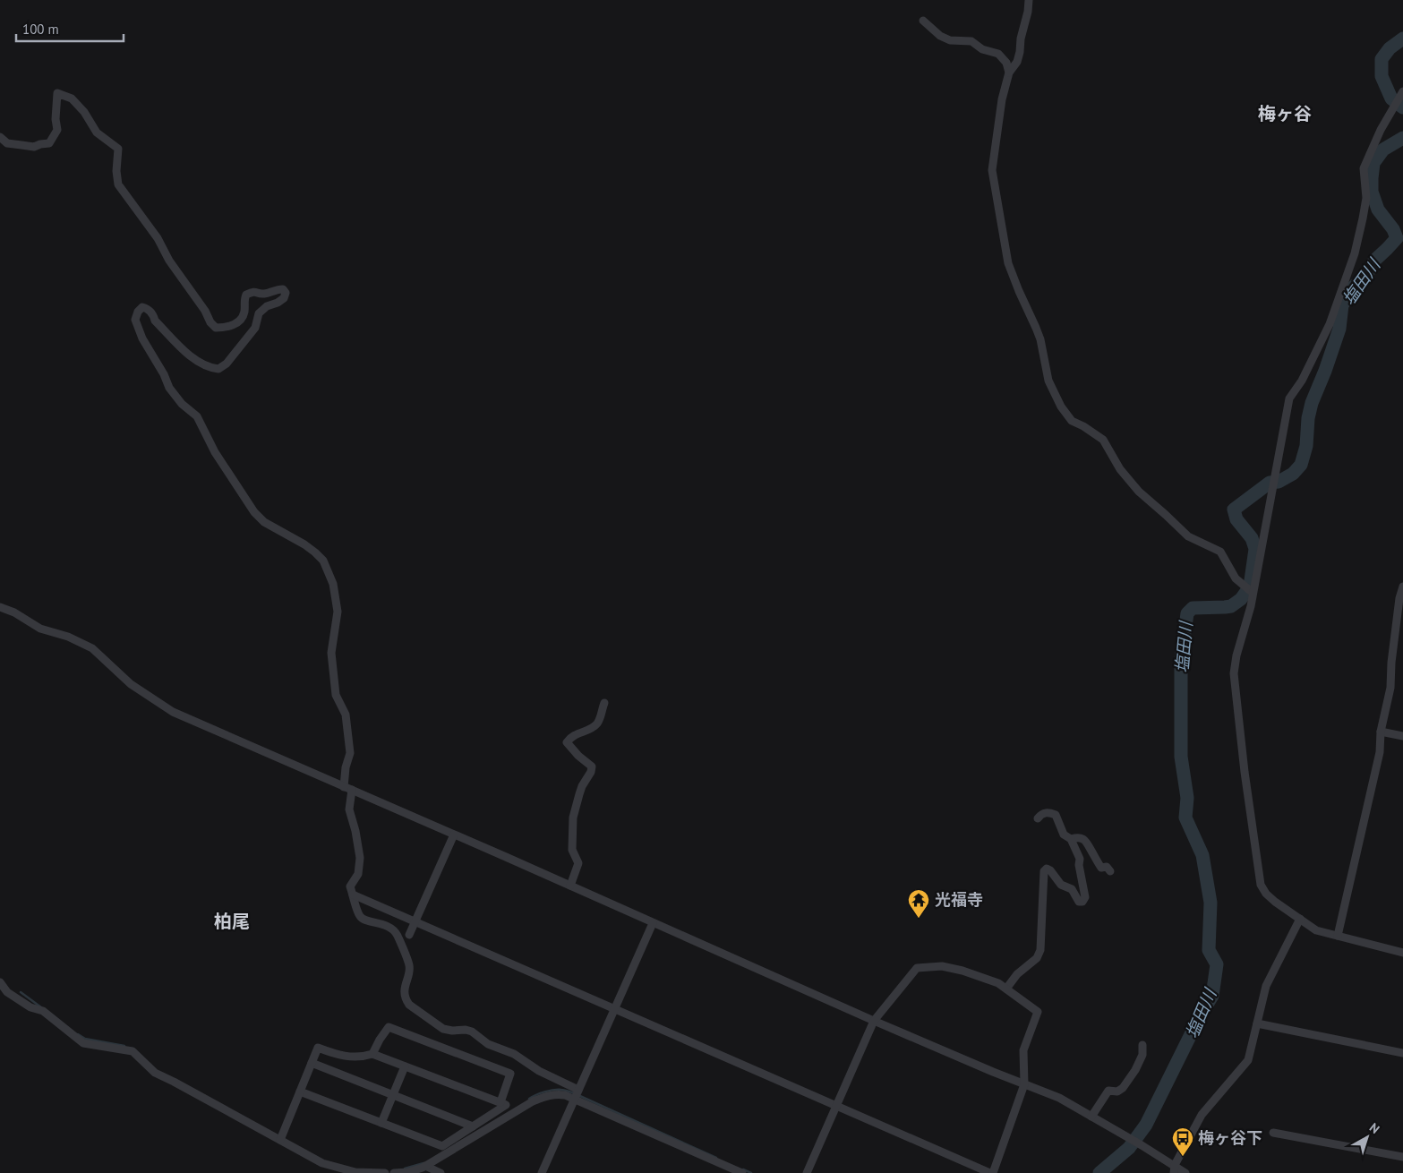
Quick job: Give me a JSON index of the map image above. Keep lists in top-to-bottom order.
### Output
{
  "districts": ["梅ヶ谷", "柏尾"],
  "water": ["塩田川"],
  "places": {
    "temple": ["光福寺"],
    "bus stop": ["梅ヶ谷下"]
  },
  "scale_bar": "100 m",
  "north": "top right"
}
